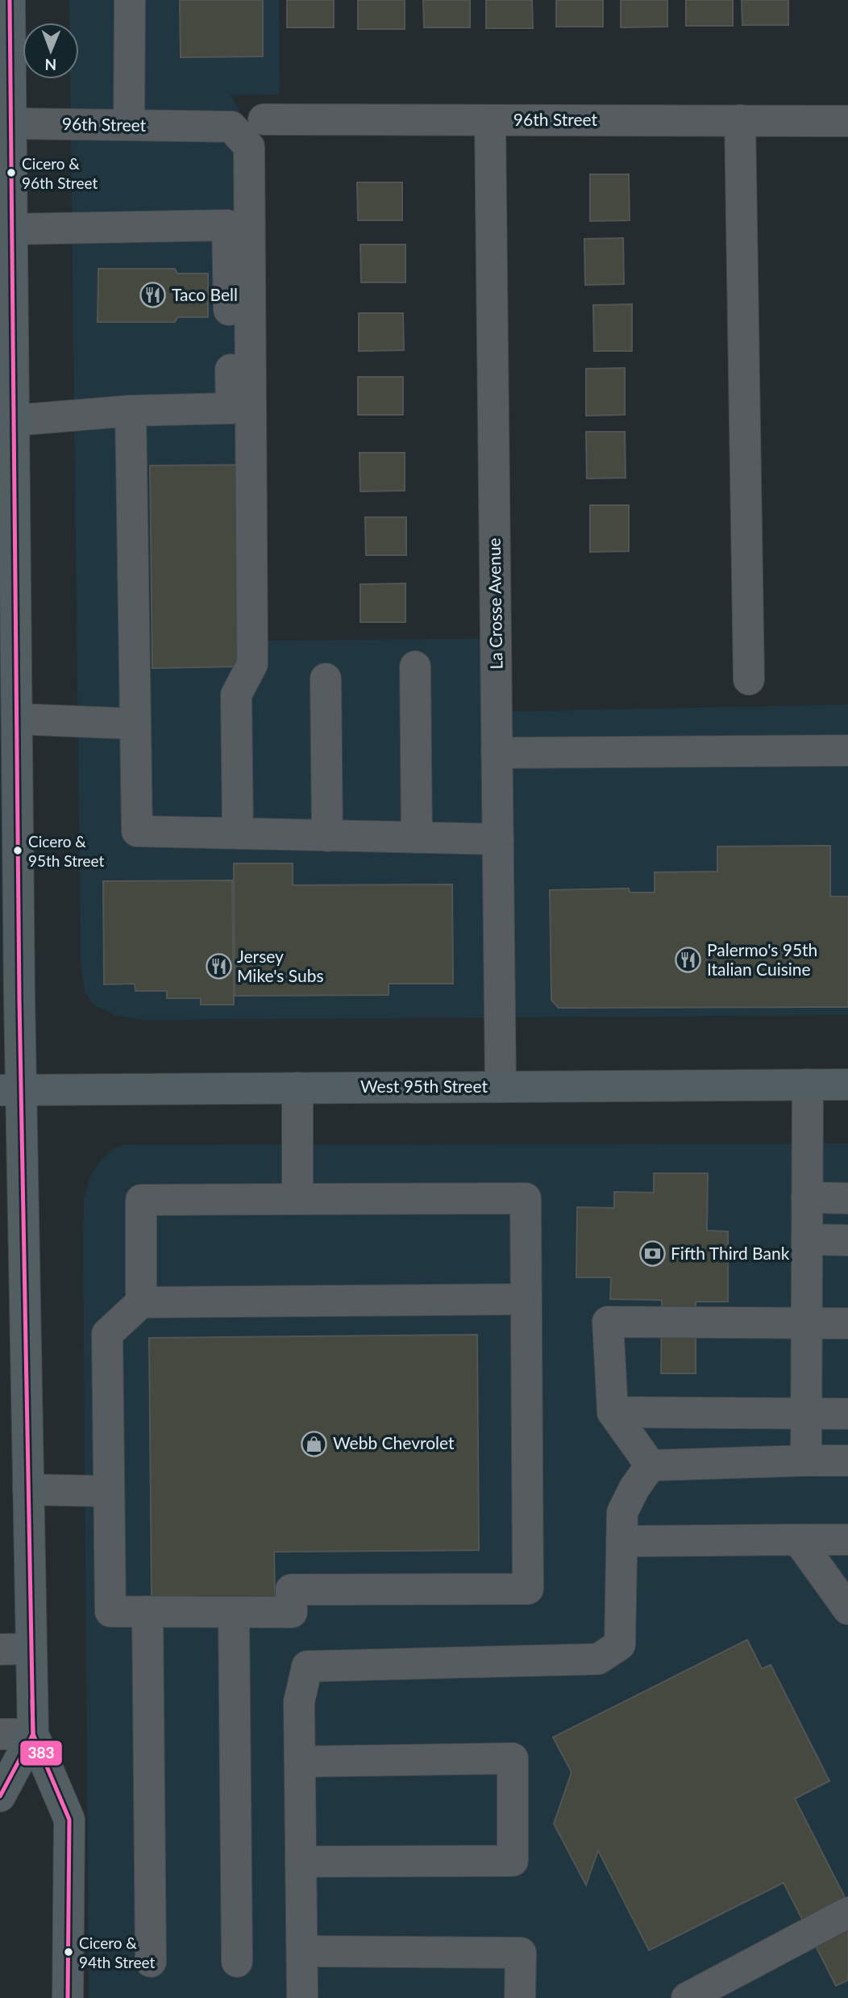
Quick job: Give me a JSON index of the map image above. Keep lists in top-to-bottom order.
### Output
{
  "streets": {
    "main road": ["West 95th Street"],
    "street": ["96th Street", "La Crosse Avenue"]
  },
  "crossings": [
    ["96th Street", "La Crosse Avenue"],
    ["La Crosse Avenue", "West 95th Street"]
  ],
  "places": {
    "other": ["Cicero & 96th Street", "Cicero & 95th Street", "Cicero & 94th Street"],
    "restaurant": ["Taco Bell", "Palermo's 95th Italian Cuisine", "Jersey Mike's Subs"],
    "bank": ["Fifth Third Bank"],
    "shop": ["Webb Chevrolet"]
  },
  "lines": ["transit line 383"],
  "north": "bottom"
}
